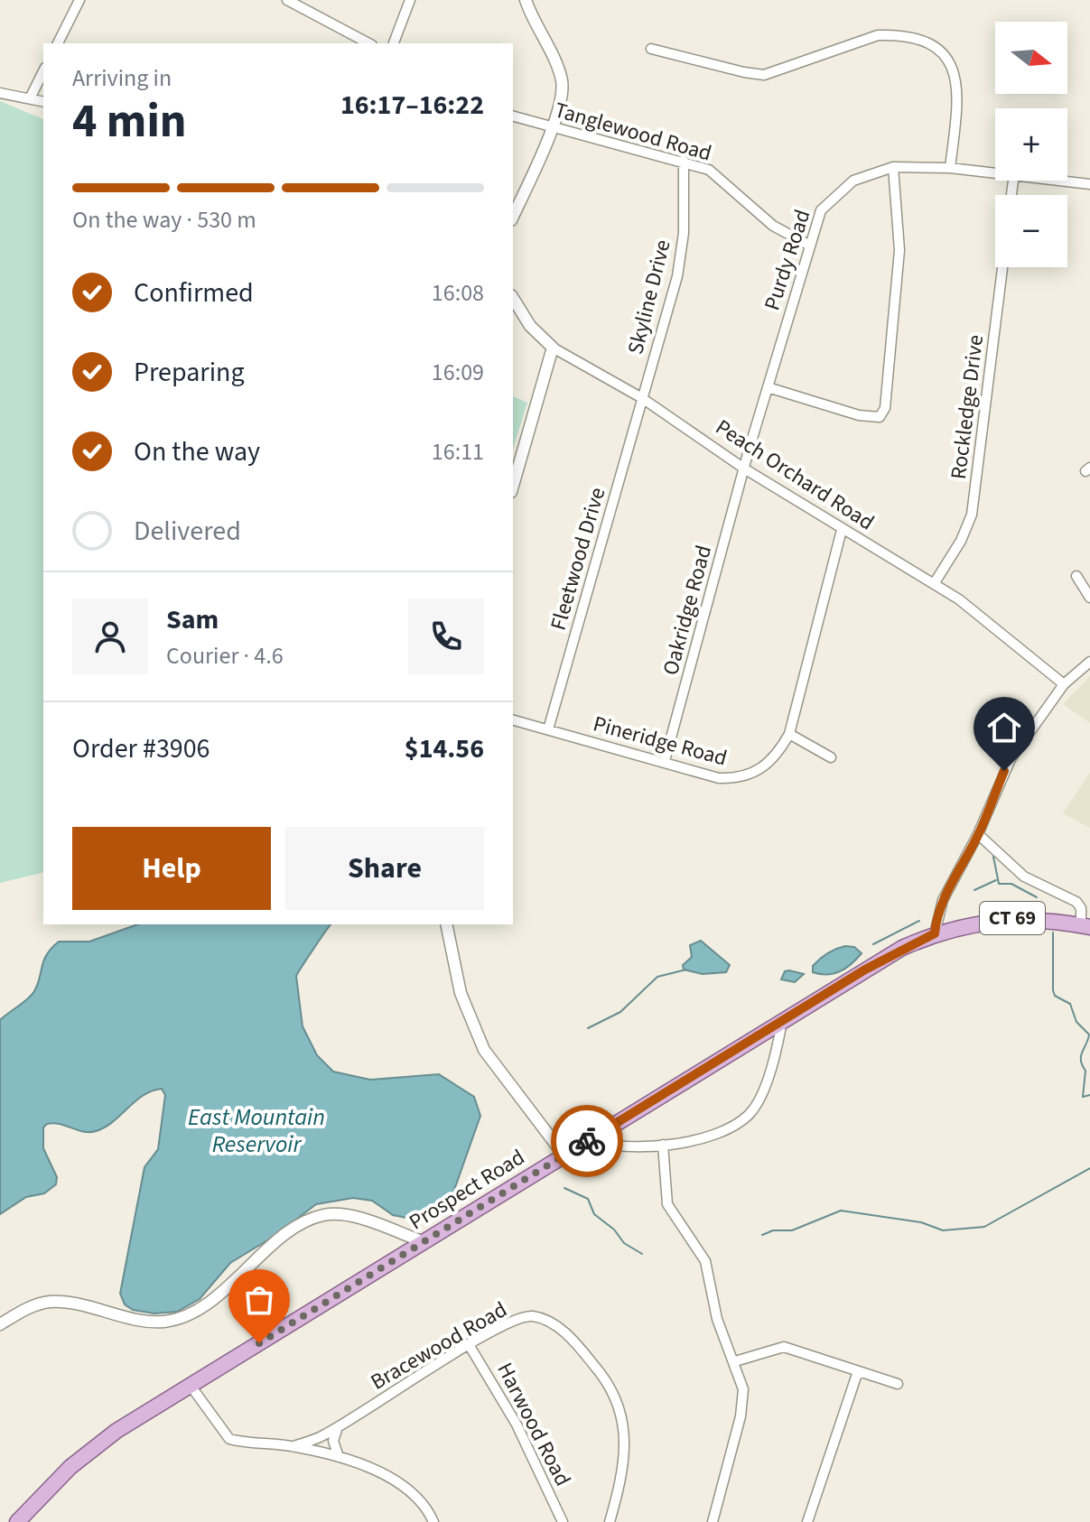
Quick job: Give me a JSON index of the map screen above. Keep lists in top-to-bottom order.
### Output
{
  "streets": {
    "main road": ["CT 69", "Prospect Road"],
    "street": [
      "Tanglewood Road",
      "Purdy Road",
      "Skyline Drive",
      "Rockledge Drive",
      "Peach Orchard Road",
      "Fleetwood Drive",
      "Oakridge Road",
      "Pineridge Road",
      "Bracewood Road",
      "Harwood Road"
    ]
  },
  "crossings": [
    ["Tanglewood Road", "Purdy Road"],
    ["Tanglewood Road", "Skyline Drive"],
    ["Purdy Road", "Peach Orchard Road"],
    ["Purdy Road", "Oakridge Road"],
    ["Skyline Drive", "Peach Orchard Road"],
    ["Skyline Drive", "Fleetwood Drive"],
    ["Rockledge Drive", "Peach Orchard Road"],
    ["Peach Orchard Road", "Fleetwood Drive"],
    ["Peach Orchard Road", "Oakridge Road"],
    ["Peach Orchard Road", "Pineridge Road"],
    ["Fleetwood Drive", "Pineridge Road"],
    ["Oakridge Road", "Pineridge Road"],
    ["Bracewood Road", "Harwood Road"]
  ],
  "water": ["East Mountain Reservoir"],
  "north": "right",
  "page": {
    "map_buttons": ["+", "−"],
    "heading": ["4 min", "Arriving in", "16:17–16:22"],
    "panel": [
      "Sam",
      "Courier · 4.6",
      "Order #3906",
      "$14.56"
    ],
    "bar": "On the way · 530 m",
    "list": [
      ["Confirmed", "16:08"],
      ["Preparing", "16:09"],
      ["On the way", "16:11"],
      "Delivered"
    ],
    "buttons": ["Help", "Share"]
  }
}
